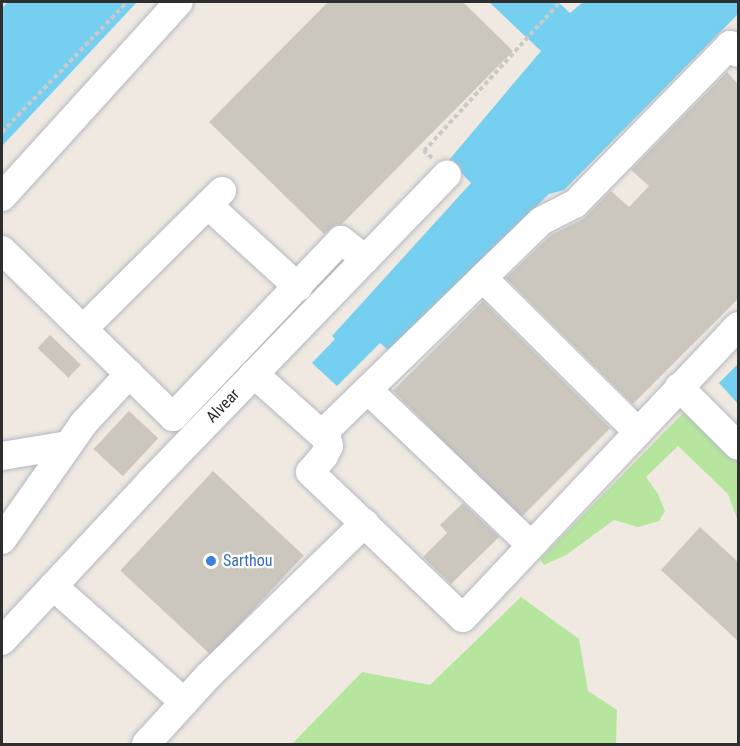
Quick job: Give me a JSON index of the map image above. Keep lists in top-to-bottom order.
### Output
{
  "streets": {
    "street": ["Alvear"]
  },
  "places": ["Sarthou"]
}
